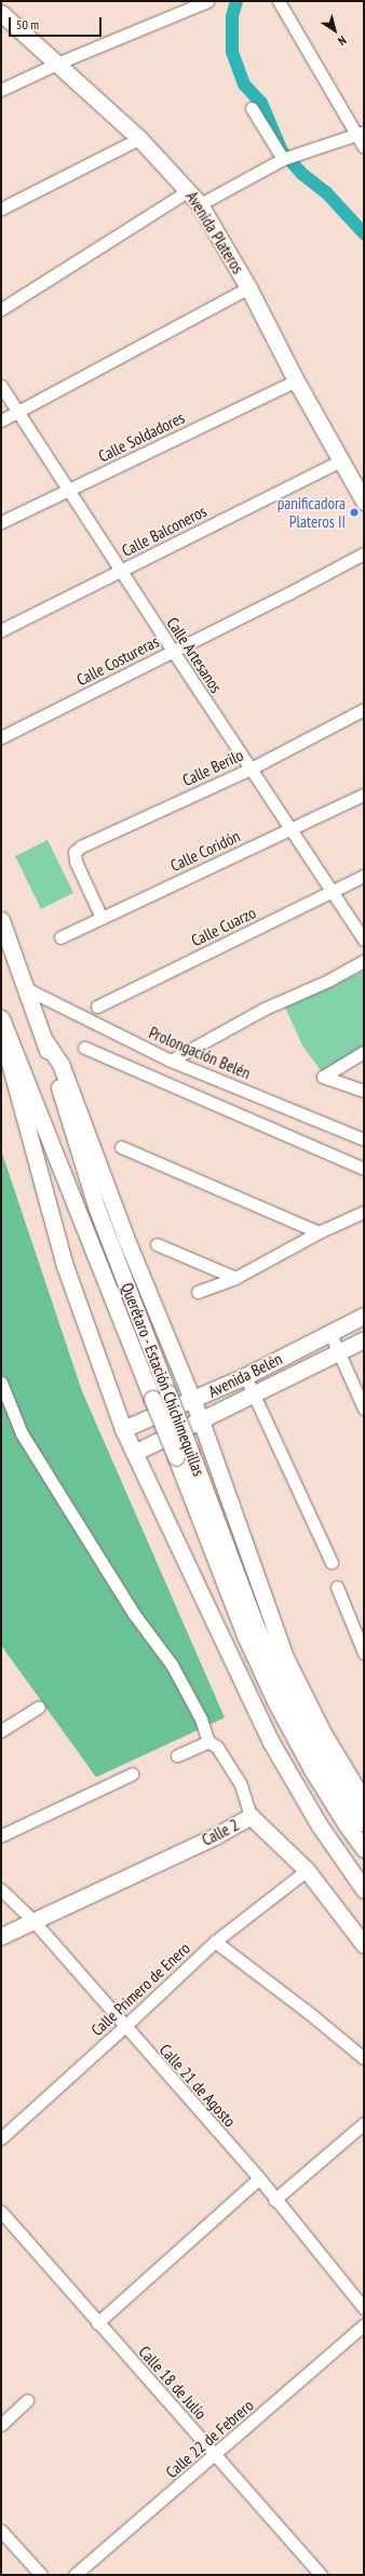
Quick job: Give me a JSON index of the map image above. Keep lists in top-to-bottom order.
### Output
{
  "streets": {
    "street": [
      "Avenida Plateros",
      "Calle Soldadores",
      "Calle Balconeros",
      "Calle Artesanos",
      "Calle Costureras",
      "Calle Berilo",
      "Calle Coridón",
      "Calle Cuarzo",
      "Prolongación Belén",
      "Avenida Belén",
      "Querétaro - Estación Chichimequillas",
      "Calle 2",
      "Calle Primero de Enero",
      "Calle 21 de Agosto",
      "Calle 18 de Julio",
      "Calle 22 de Febrero"
    ]
  },
  "crossings": [
    ["Avenida Plateros", "Calle Soldadores"],
    ["Avenida Plateros", "Calle Balconeros"],
    ["Calle Soldadores", "Calle Artesanos"],
    ["Calle Balconeros", "Calle Artesanos"],
    ["Calle Artesanos", "Calle Costureras"],
    ["Calle Artesanos", "Calle Berilo"],
    ["Calle Artesanos", "Calle Coridón"],
    ["Calle Artesanos", "Calle Cuarzo"],
    ["Calle Berilo", "Calle Coridón"],
    ["Prolongación Belén", "Querétaro - Estación Chichimequillas"],
    ["Calle 2", "Calle Primero de Enero"],
    ["Calle 2", "Calle 21 de Agosto"],
    ["Calle Primero de Enero", "Calle 21 de Agosto"],
    ["Calle 18 de Julio", "Calle 22 de Febrero"]
  ],
  "places": ["panificadora Plateros II"],
  "scale_bar": "50 m",
  "north": "bottom right"
}
